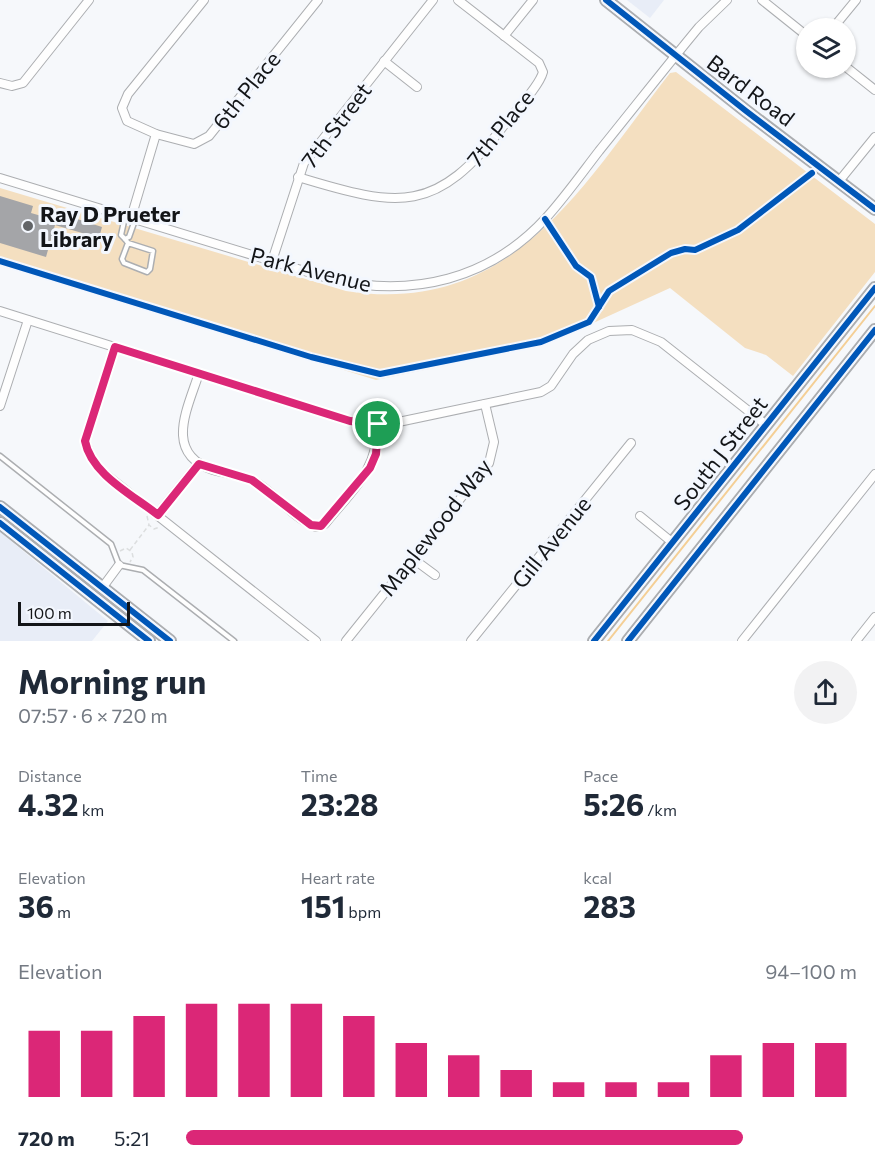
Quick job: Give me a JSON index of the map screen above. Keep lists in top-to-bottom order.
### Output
{
  "streets": {
    "street": [
      "6th Place",
      "Bard Road",
      "7th Street",
      "7th Place",
      "Park Avenue",
      "South J Street",
      "Maplewood Way",
      "Gill Avenue"
    ]
  },
  "crossings": [
    ["Bard Road", "Park Avenue"],
    ["7th Street", "7th Place"],
    ["7th Street", "Park Avenue"]
  ],
  "places": ["Ray D Prueter Library"],
  "scale_bar": "100 m",
  "page": {
    "scale": "100 m",
    "heading": ["Morning run", "07:57 · 6 × 720 m"],
    "stats": [
      ["Distance", "4.32 km"],
      ["Time", "23:28"],
      ["Pace", "5:26 /km"],
      ["Elevation", "36 m"],
      ["Heart rate", "151 bpm"],
      ["kcal", "283"]
    ],
    "chart": ["Elevation", "94–100 m"],
    "list": [
      {
        "name": "720 m",
        "note": "5:21"
      }
    ]
  }
}
